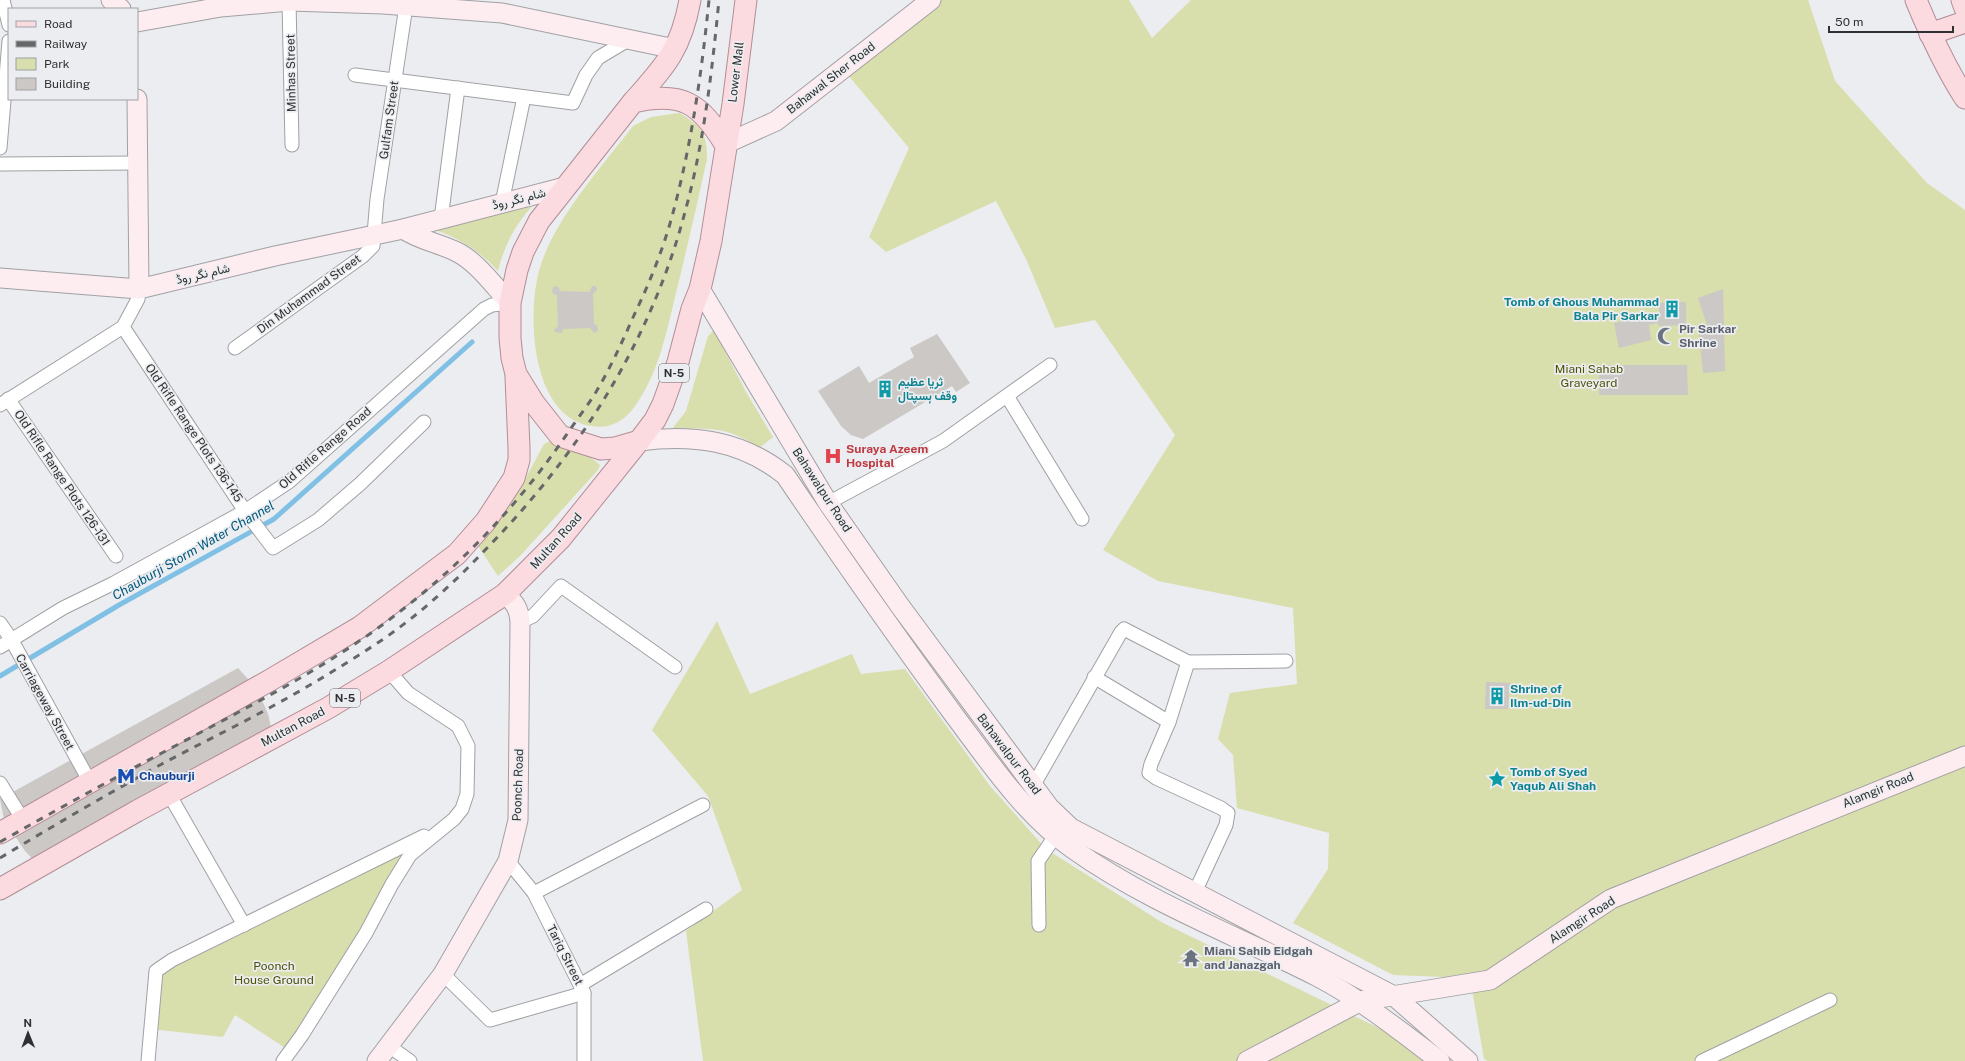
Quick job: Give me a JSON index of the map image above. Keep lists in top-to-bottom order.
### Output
{
  "streets": {
    "main road": [
      "Lower Mall",
      "Bahawal Sher Road",
      "شام نگر روڈ",
      "N-5",
      "Bahawalpur Road",
      "Multan Road",
      "Poonch Road",
      "Alamgir Road"
    ],
    "street": [
      "Minhas Street",
      "Gulfam Street",
      "Din Muhammad Street",
      "Old Rifle Range Plots 136-145",
      "Old Rifle Range Road",
      "Old Rifle Range Plots 126-131",
      "Carriageway Street",
      "Tariq Street"
    ]
  },
  "crossings": [
    ["Lower Mall", "Bahawal Sher Road"],
    ["Lower Mall", "N-5"],
    ["Bahawal Sher Road", "N-5"],
    ["Gulfam Street", "شام نگر روڈ"],
    ["Gulfam Street", "Din Muhammad Street"],
    ["شام نگر روڈ", "Din Muhammad Street"],
    ["N-5", "Bahawalpur Road"],
    ["N-5", "Multan Road"],
    ["Old Rifle Range Plots 136-145", "Old Rifle Range Road"],
    ["Old Rifle Range Road", "Carriageway Street"],
    ["Bahawalpur Road", "Multan Road"],
    ["Bahawalpur Road", "Alamgir Road"],
    ["Multan Road", "Poonch Road"],
    ["Poonch Road", "Tariq Street"]
  ],
  "water": ["Chauburji Storm Water Channel"],
  "parks": ["Miani Sahab Graveyard", "Poonch House Ground"],
  "places": {
    "building": ["Tomb of Ghous Muhammad Bala Pir Sarkar", "ثریا عظیم وقف ہسپتال", "Shrine of Ilm-ud-Din"],
    "mosque": ["Pir Sarkar Shrine"],
    "hospital": ["Suraya Azeem Hospital"],
    "metro station": ["Chauburji"],
    "place": ["Tomb of Syed Yaqub Ali Shah"],
    "temple": ["Miani Sahib Eidgah and Janazgah"]
  },
  "legend": [
    "Road",
    "Railway",
    "Park",
    "Building"
  ],
  "scale_bar": "50 m",
  "north": "top"
}
